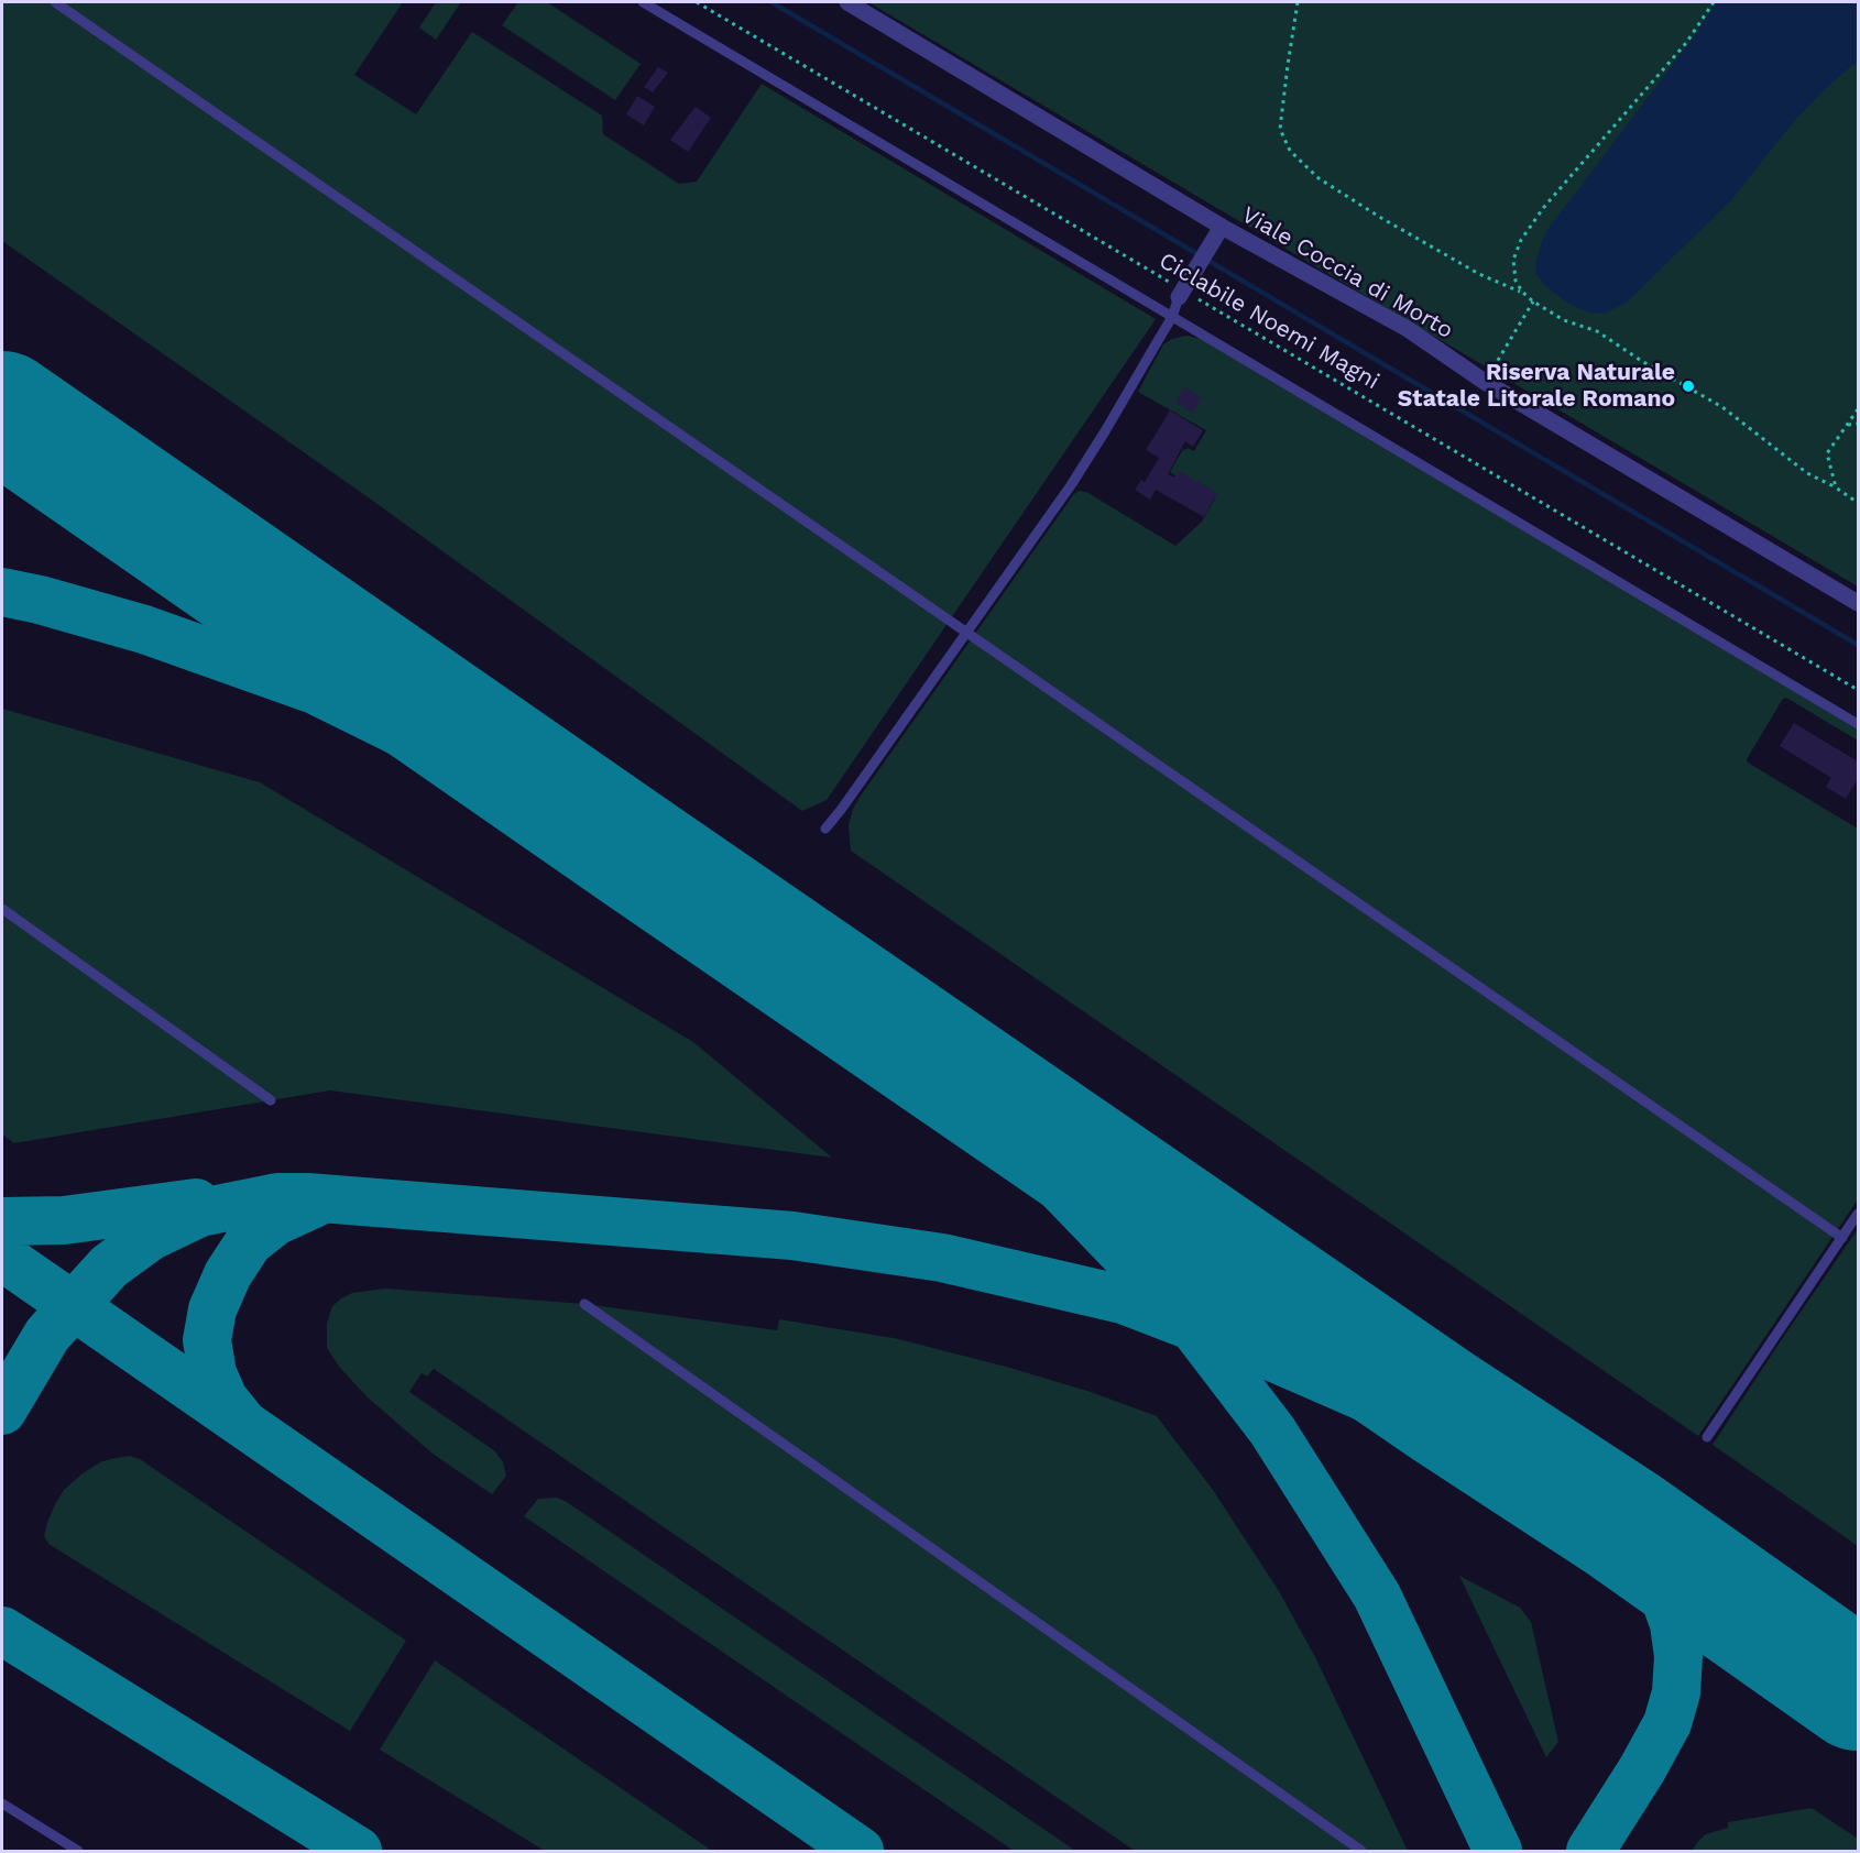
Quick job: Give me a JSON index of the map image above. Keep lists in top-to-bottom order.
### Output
{
  "streets": {
    "street": ["Viale Coccia di Morto"],
    "path": ["Ciclabile Noemi Magni"]
  },
  "places": ["Riserva Naturale Statale Litorale Romano"]
}
